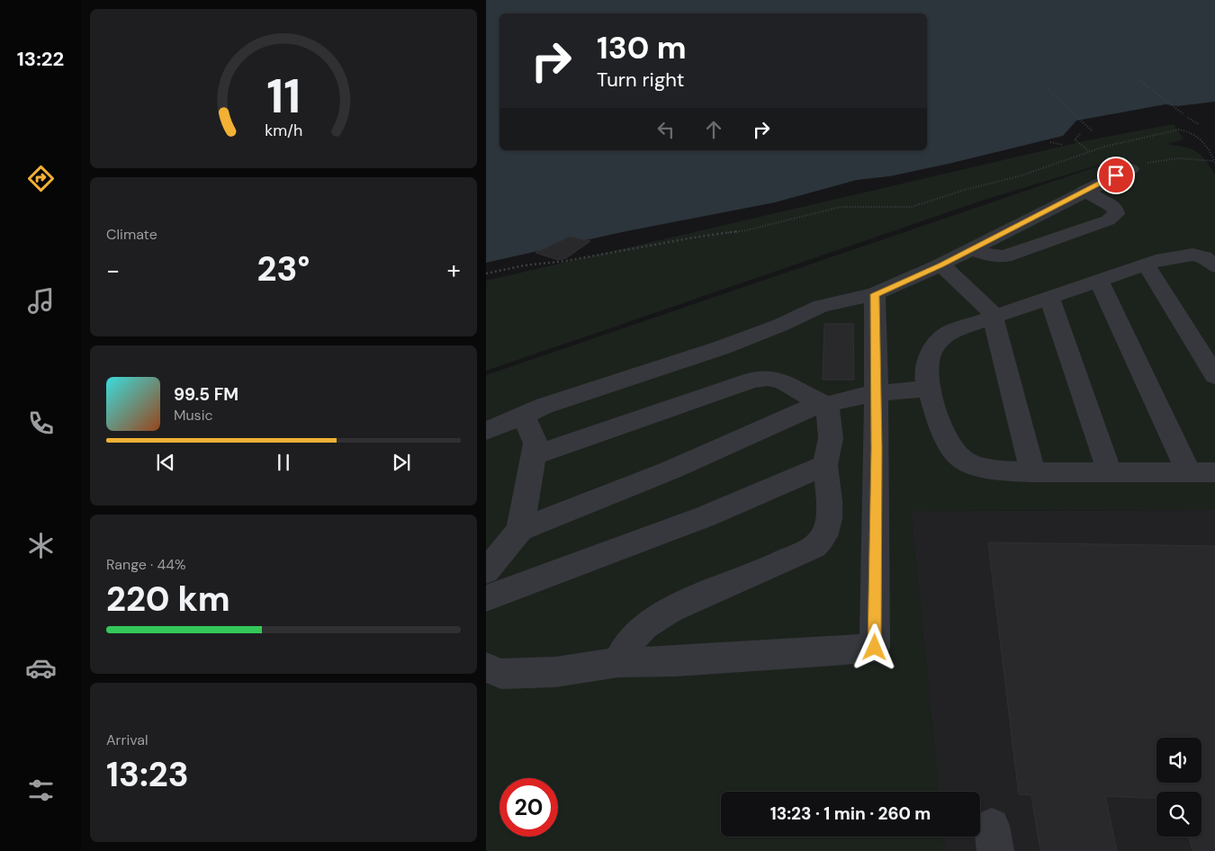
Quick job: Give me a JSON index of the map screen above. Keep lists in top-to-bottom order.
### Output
{
  "page": {
    "tabs": "13:22",
    "turn": ["130 m", "Turn right"],
    "tile": [
      "Climate",
      ["Range · 44%", "220 km"],
      ["Arrival", "13:23"]
    ],
    "heat": ["−", "23°", "+"],
    "song": ["99.5 FM", "Music"],
    "limit": "20",
    "trip": "13:23 · 1 min · 260 m",
    "gauge": ["11", "km/h"]
  }
}
